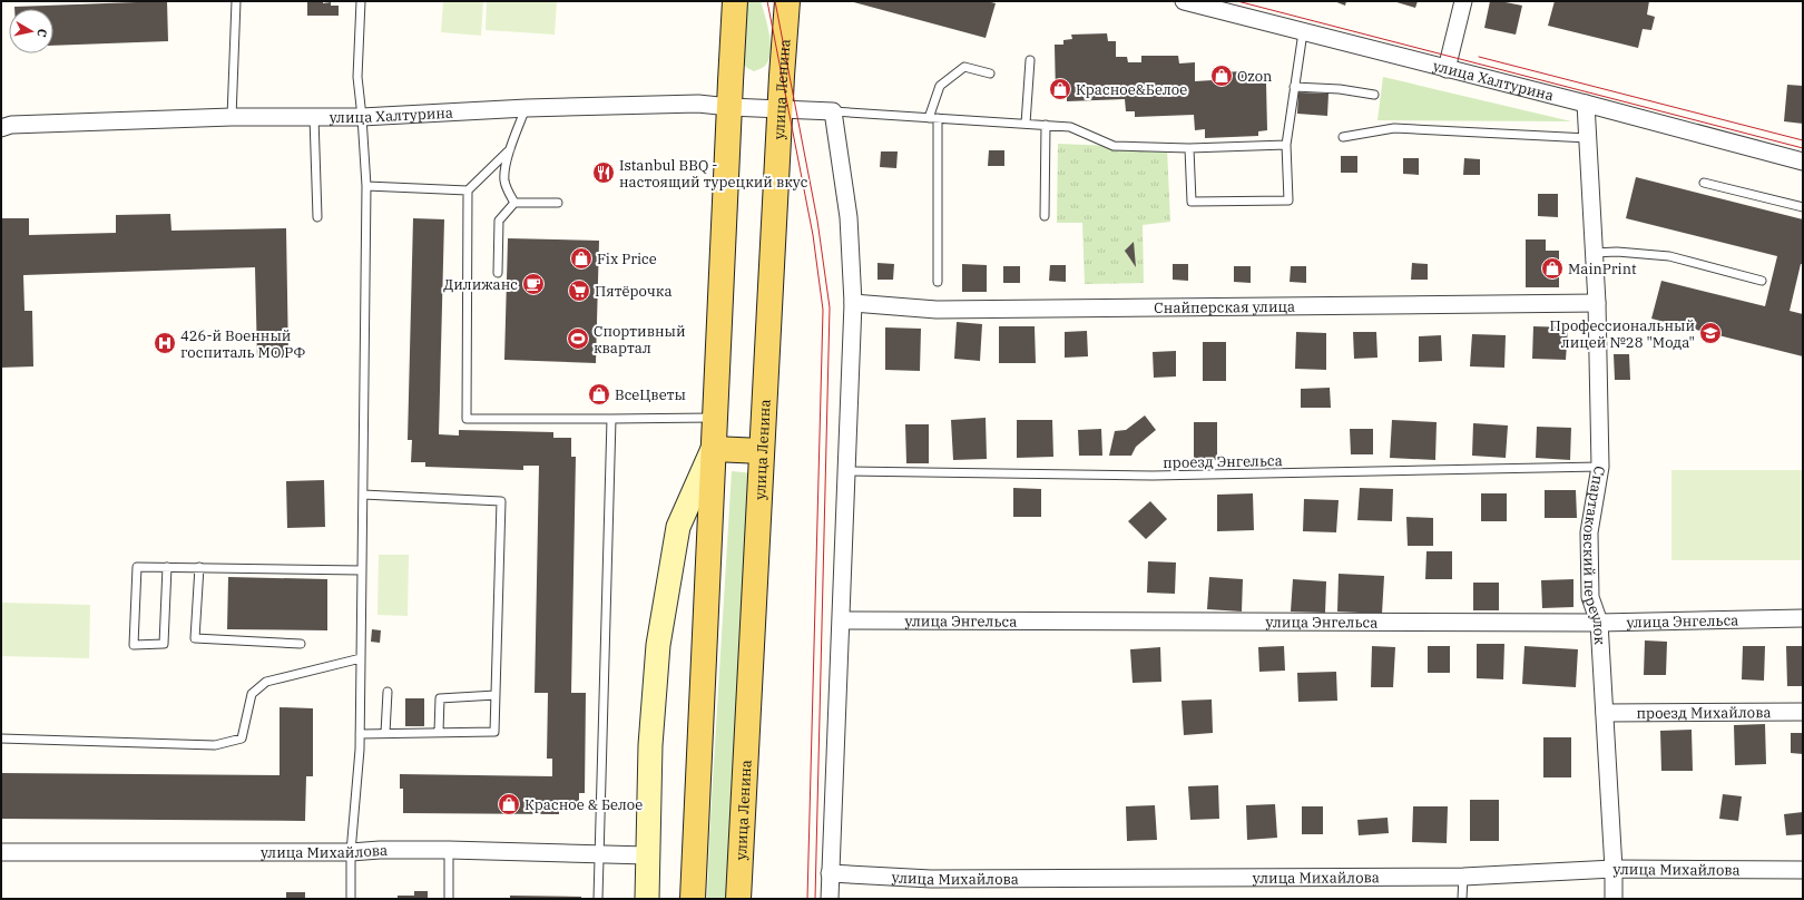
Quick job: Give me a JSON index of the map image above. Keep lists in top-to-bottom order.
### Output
{
  "streets": {
    "main road": ["улица Ленина"],
    "street": [
      "улица Халтурина",
      "Снайперская улица",
      "Спартаковский переулок",
      "улица Энгельса",
      "проезд Михайлова",
      "улица Михайлова"
    ],
    "lane": ["проезд Энгельса"]
  },
  "crossings": [
    ["улица Халтурина", "улица Ленина"],
    ["улица Халтурина", "Спартаковский переулок"],
    ["Снайперская улица", "Спартаковский переулок"],
    ["проезд Энгельса", "Спартаковский переулок"],
    ["Спартаковский переулок", "улица Энгельса"],
    ["Спартаковский переулок", "проезд Михайлова"],
    ["Спартаковский переулок", "улица Михайлова"]
  ],
  "places": {
    "shop": [
      "Ozon",
      "Красное&Белое",
      "Fix Price",
      "MainPrint",
      "ВсеЦветы",
      "Красное & Белое"
    ],
    "restaurant": ["Istanbul BBQ - настоящий турецкий вкус"],
    "cafe": ["Дилижанс"],
    "supermarket": ["Пятёрочка"],
    "school or university": ["Профессиональный лицей №28 \"Мода\""],
    "sports": ["Спортивный квартал"],
    "hospital": ["426-й Военный госпиталь МО РФ"]
  },
  "north": "right"
}
